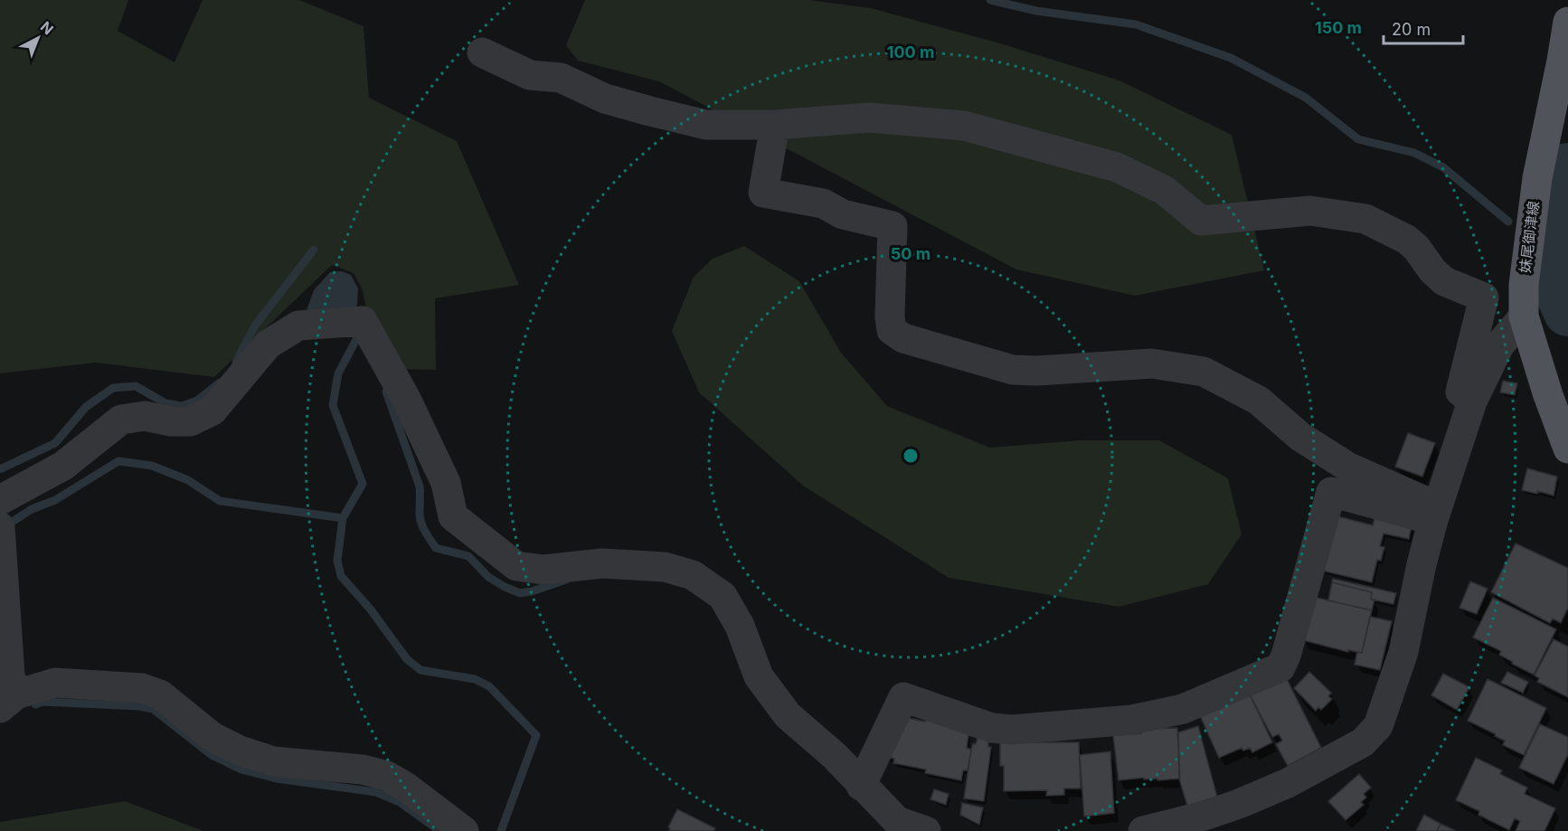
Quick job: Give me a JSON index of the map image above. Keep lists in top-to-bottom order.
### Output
{
  "streets": {
    "main road": ["妹尾御津線"]
  },
  "scale_bar": "20 m",
  "north": "top right",
  "rings": ["150 m", "100 m", "50 m"]
}
